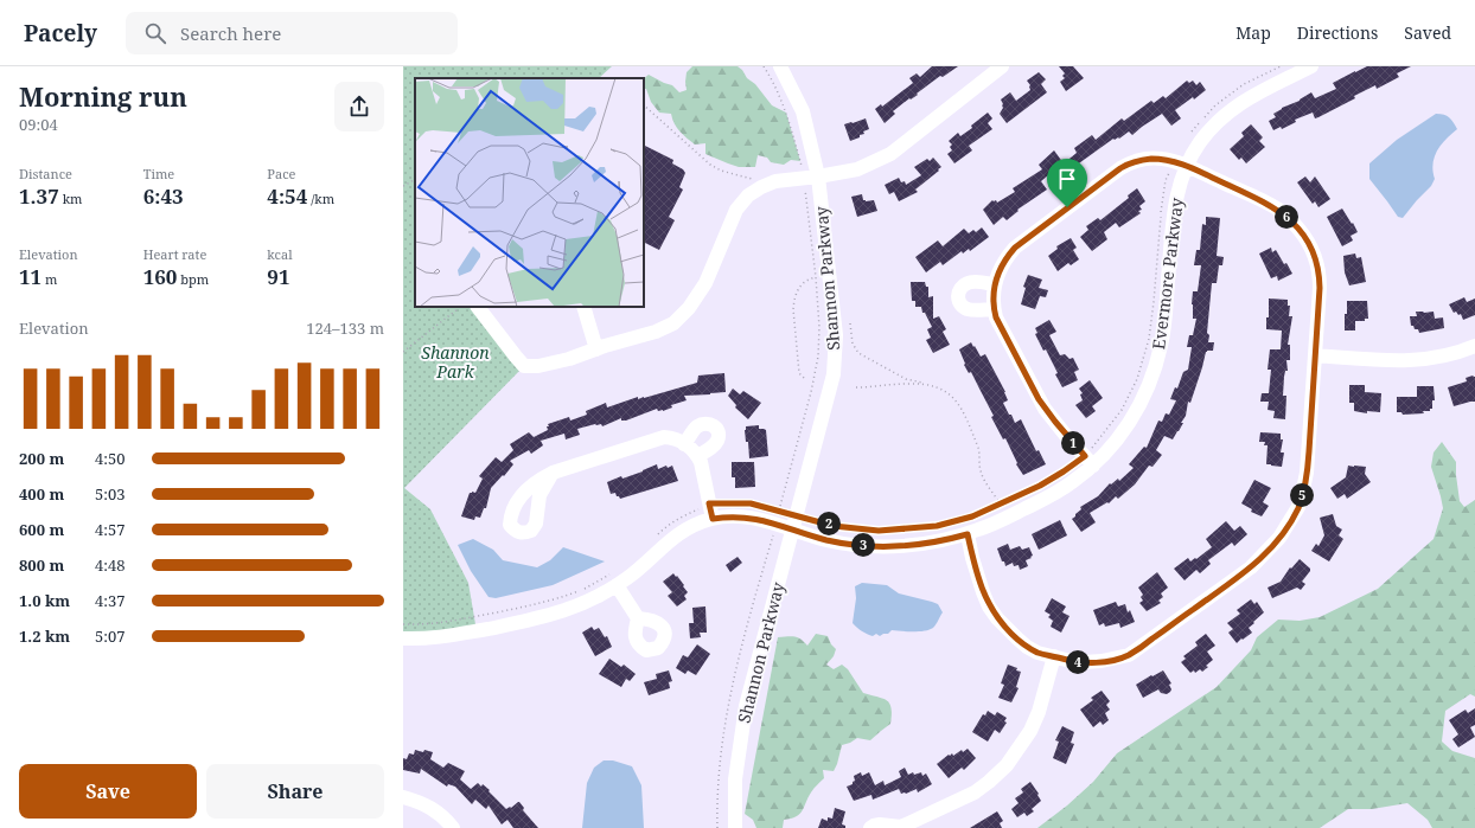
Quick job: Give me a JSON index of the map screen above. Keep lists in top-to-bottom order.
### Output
{
  "streets": {
    "street": ["Evermore Parkway", "Shannon Parkway"]
  },
  "crossings": [
    ["Evermore Parkway", "Shannon Parkway"]
  ],
  "parks": ["Shannon Park"],
  "page": {
    "header": "Pacely",
    "search": "Search here",
    "nav": ["Map", "Directions", "Saved"],
    "heading": ["Morning run", "09:04"],
    "stats": [
      ["Distance", "1.37 km"],
      ["Time", "6:43"],
      ["Pace", "4:54 /km"],
      ["Elevation", "11 m"],
      ["Heart rate", "160 bpm"],
      ["kcal", "91"]
    ],
    "pins": [
      "6",
      "1",
      "5",
      "2",
      "3",
      "4"
    ],
    "chart": ["Elevation", "124–133 m"],
    "list": [
      {
        "name": "200 m",
        "note": "4:50"
      },
      {
        "name": "400 m",
        "note": "5:03"
      },
      {
        "name": "600 m",
        "note": "4:57"
      },
      {
        "name": "800 m",
        "note": "4:48"
      },
      {
        "name": "1.0 km",
        "note": "4:37"
      },
      {
        "name": "1.2 km",
        "note": "5:07"
      }
    ],
    "buttons": ["Save", "Share"]
  }
}
